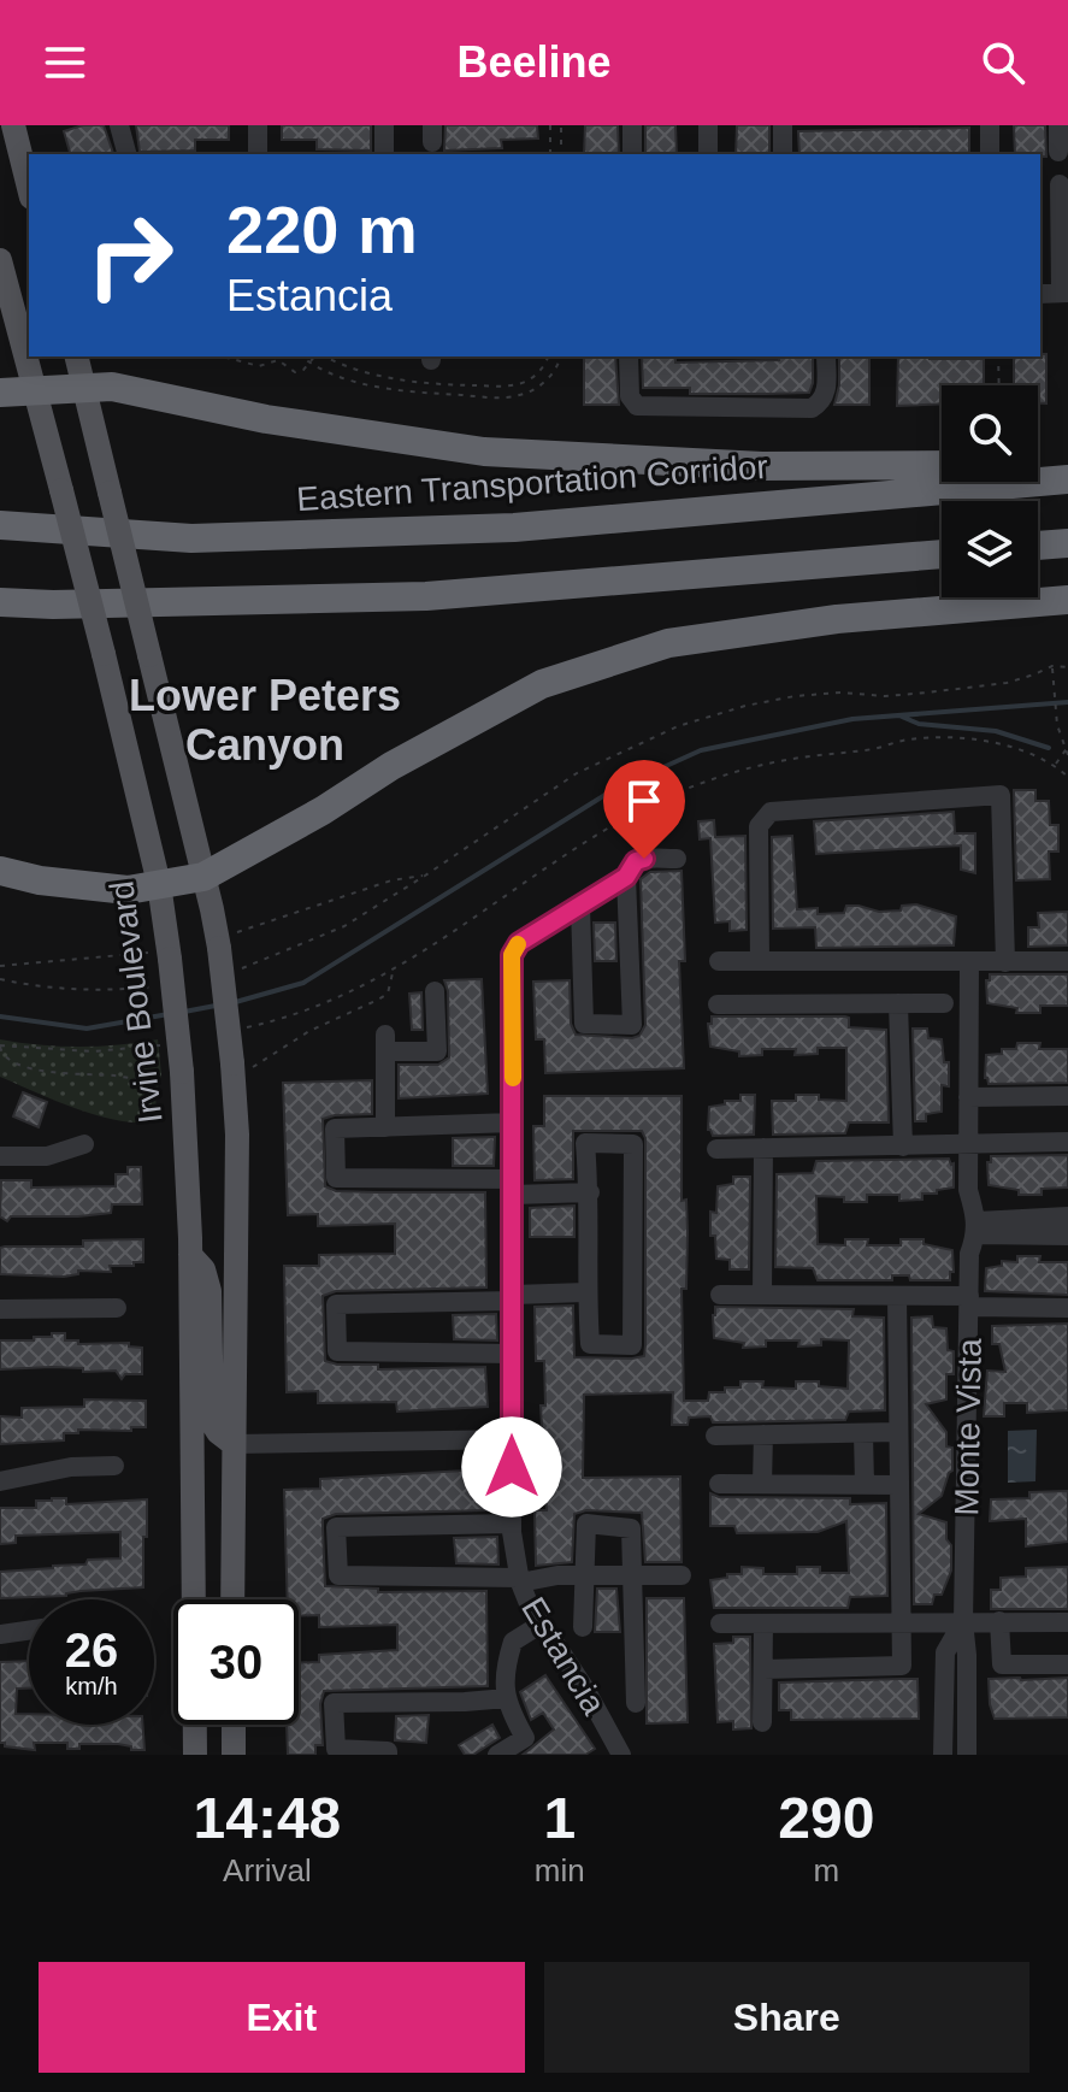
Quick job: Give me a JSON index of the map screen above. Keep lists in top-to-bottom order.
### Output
{
  "streets": {
    "highway": ["Eastern Transportation Corridor"],
    "main road": ["Irvine Boulevard"],
    "street": ["Monte Vista", "Estancia"]
  },
  "districts": ["Lower Peters Canyon"],
  "page": {
    "header": "Beeline",
    "turn": ["220 m", "Estancia"],
    "speed": "26 km/h",
    "limit": "30",
    "eta": [
      "14:48",
      "Arrival",
      "1",
      "min",
      "290",
      "m"
    ],
    "buttons": ["Exit", "Share"]
  }
}
